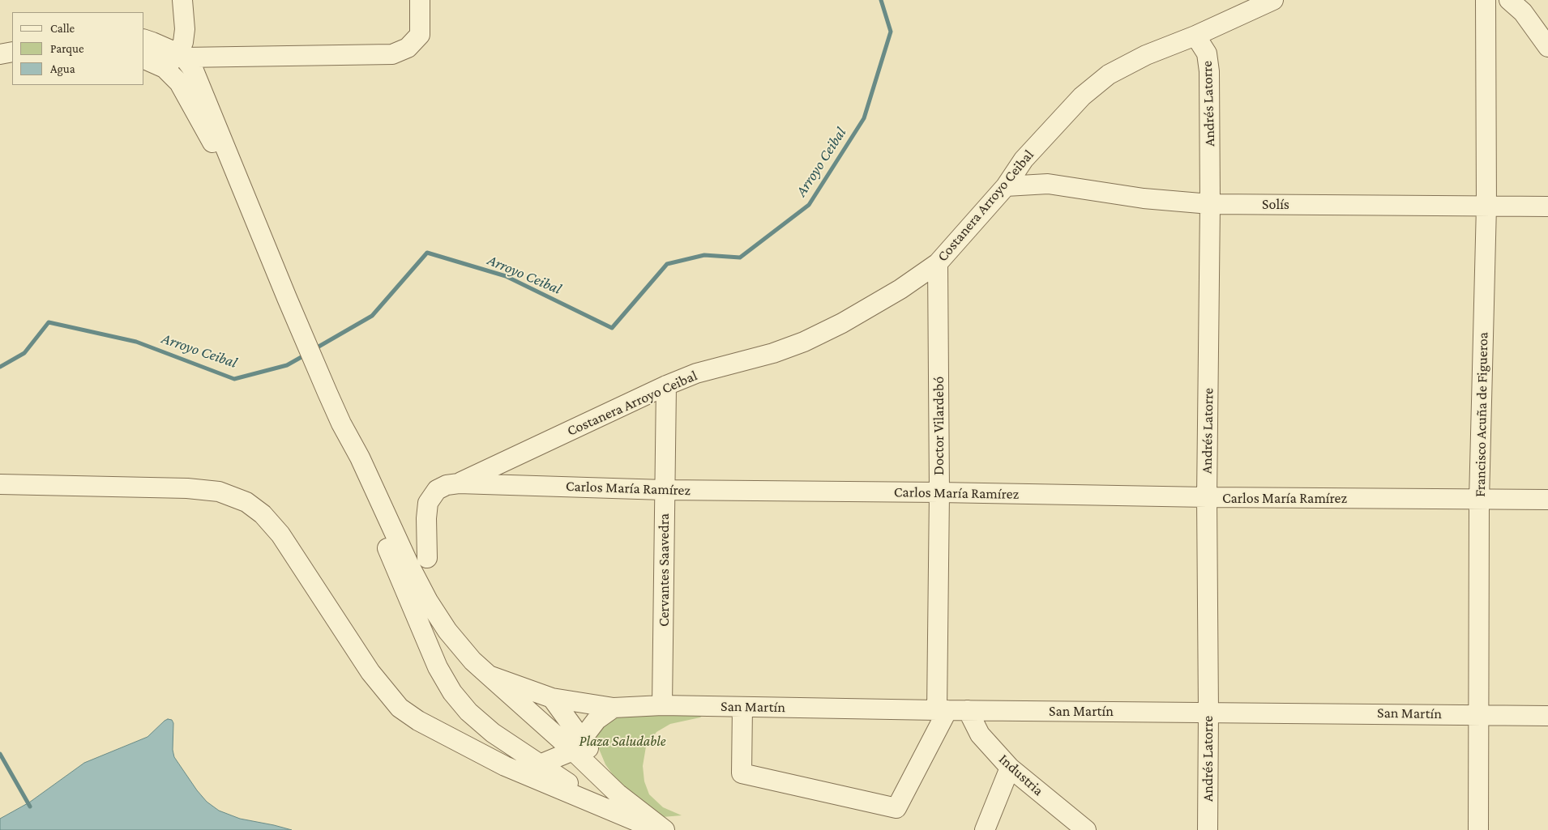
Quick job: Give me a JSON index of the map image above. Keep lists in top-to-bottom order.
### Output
{
  "streets": {
    "street": [
      "Andrés Latorre",
      "Solís",
      "Costanera Arroyo Ceibal",
      "Francisco Acuña de Figueroa",
      "Doctor Vilardebó",
      "Carlos María Ramírez",
      "Cervantes Saavedra",
      "San Martín",
      "Industria"
    ]
  },
  "crossings": [
    ["Andrés Latorre", "Solís"],
    ["Andrés Latorre", "Costanera Arroyo Ceibal"],
    ["Andrés Latorre", "Carlos María Ramírez"],
    ["Andrés Latorre", "San Martín"],
    ["Solís", "Costanera Arroyo Ceibal"],
    ["Solís", "Francisco Acuña de Figueroa"],
    ["Costanera Arroyo Ceibal", "Doctor Vilardebó"],
    ["Costanera Arroyo Ceibal", "Carlos María Ramírez"],
    ["Costanera Arroyo Ceibal", "Cervantes Saavedra"],
    ["Francisco Acuña de Figueroa", "Carlos María Ramírez"],
    ["Francisco Acuña de Figueroa", "San Martín"],
    ["Doctor Vilardebó", "Carlos María Ramírez"],
    ["Doctor Vilardebó", "San Martín"],
    ["Carlos María Ramírez", "Cervantes Saavedra"],
    ["Cervantes Saavedra", "San Martín"],
    ["San Martín", "Industria"]
  ],
  "water": ["Arroyo Ceibal"],
  "parks": ["Plaza Saludable"],
  "legend": ["Calle", "Parque", "Agua"]
}
